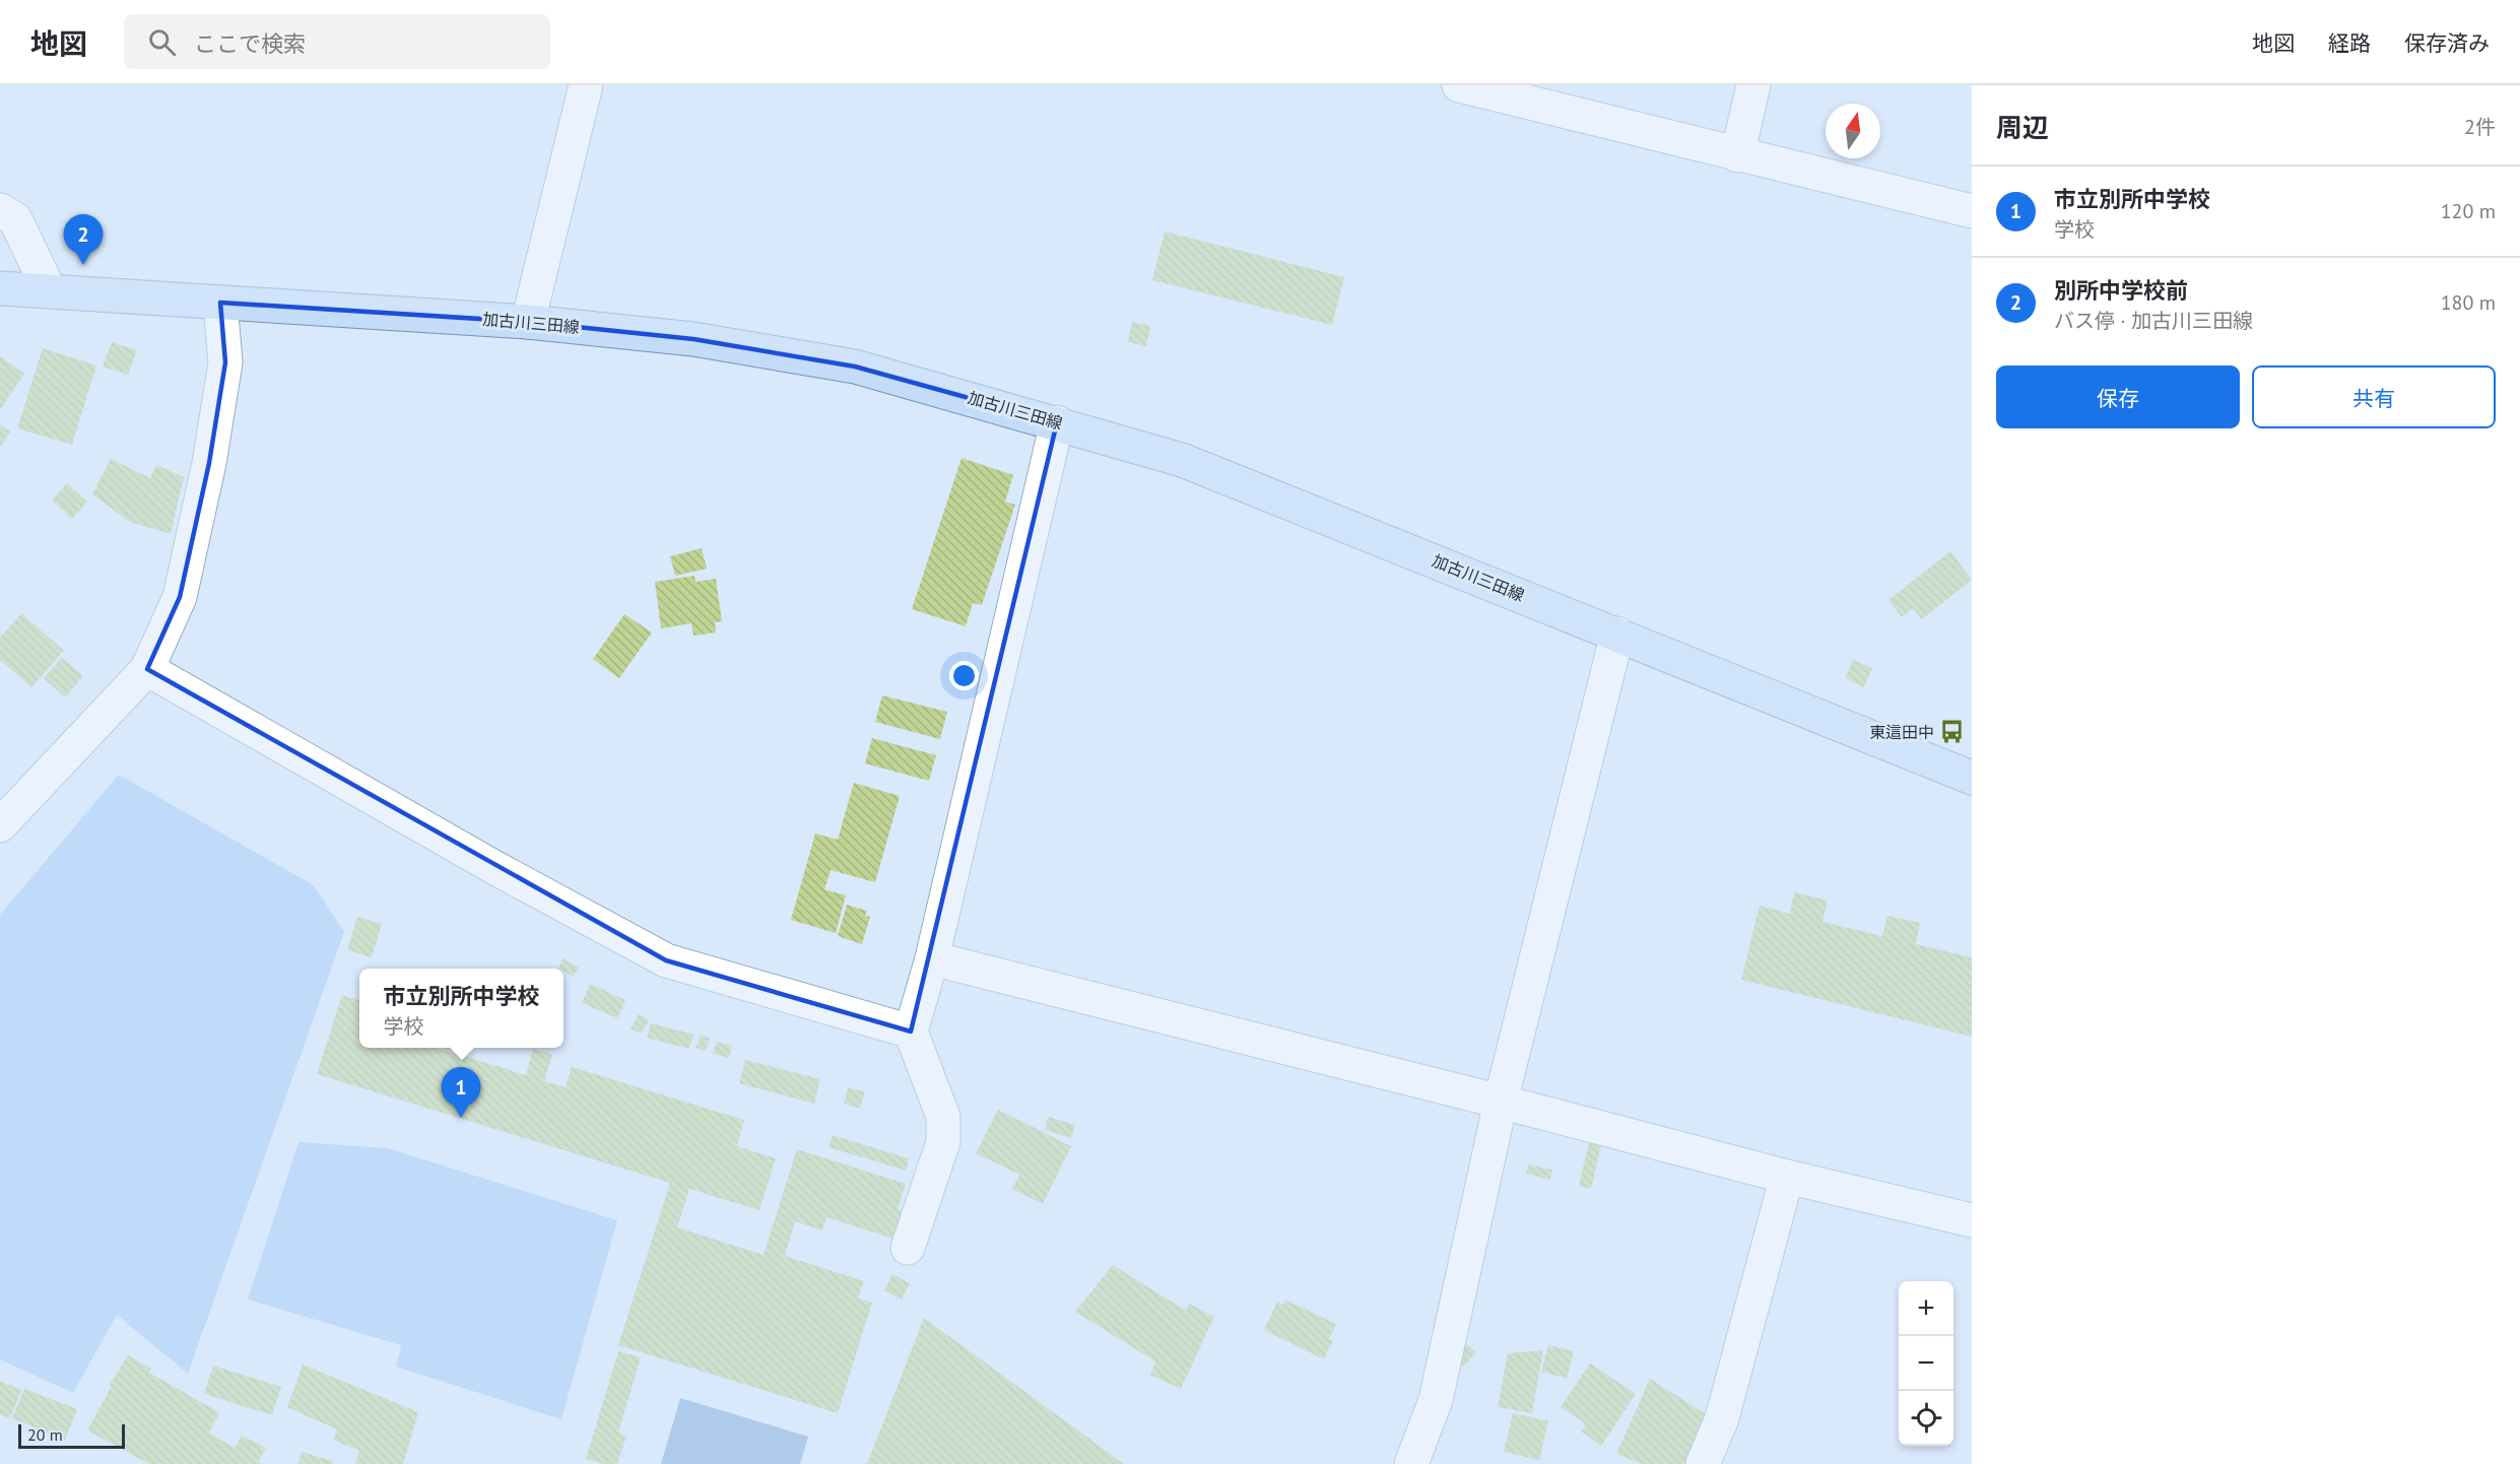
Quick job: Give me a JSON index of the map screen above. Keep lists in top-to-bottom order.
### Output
{
  "streets": {
    "main road": ["加古川三田線"]
  },
  "places": {
    "bus stop": ["東這田中"]
  },
  "scale_bar": "20 m",
  "north": "top",
  "page": {
    "header": "地図",
    "search": "ここで検索",
    "nav": ["地図", "経路", "保存済み"],
    "heading": ["周辺", "2件"],
    "list": [
      {
        "mark": "1",
        "name": "市立別所中学校",
        "note": "学校",
        "value": "120 m"
      },
      {
        "mark": "2",
        "name": "別所中学校前",
        "note": "バス停 · 加古川三田線",
        "value": "180 m"
      }
    ],
    "pins": ["2", "1"],
    "buttons": ["保存", "共有"],
    "popup": ["市立別所中学校", "学校"],
    "map_buttons": ["+", "−"],
    "scale": "20 m"
  }
}
